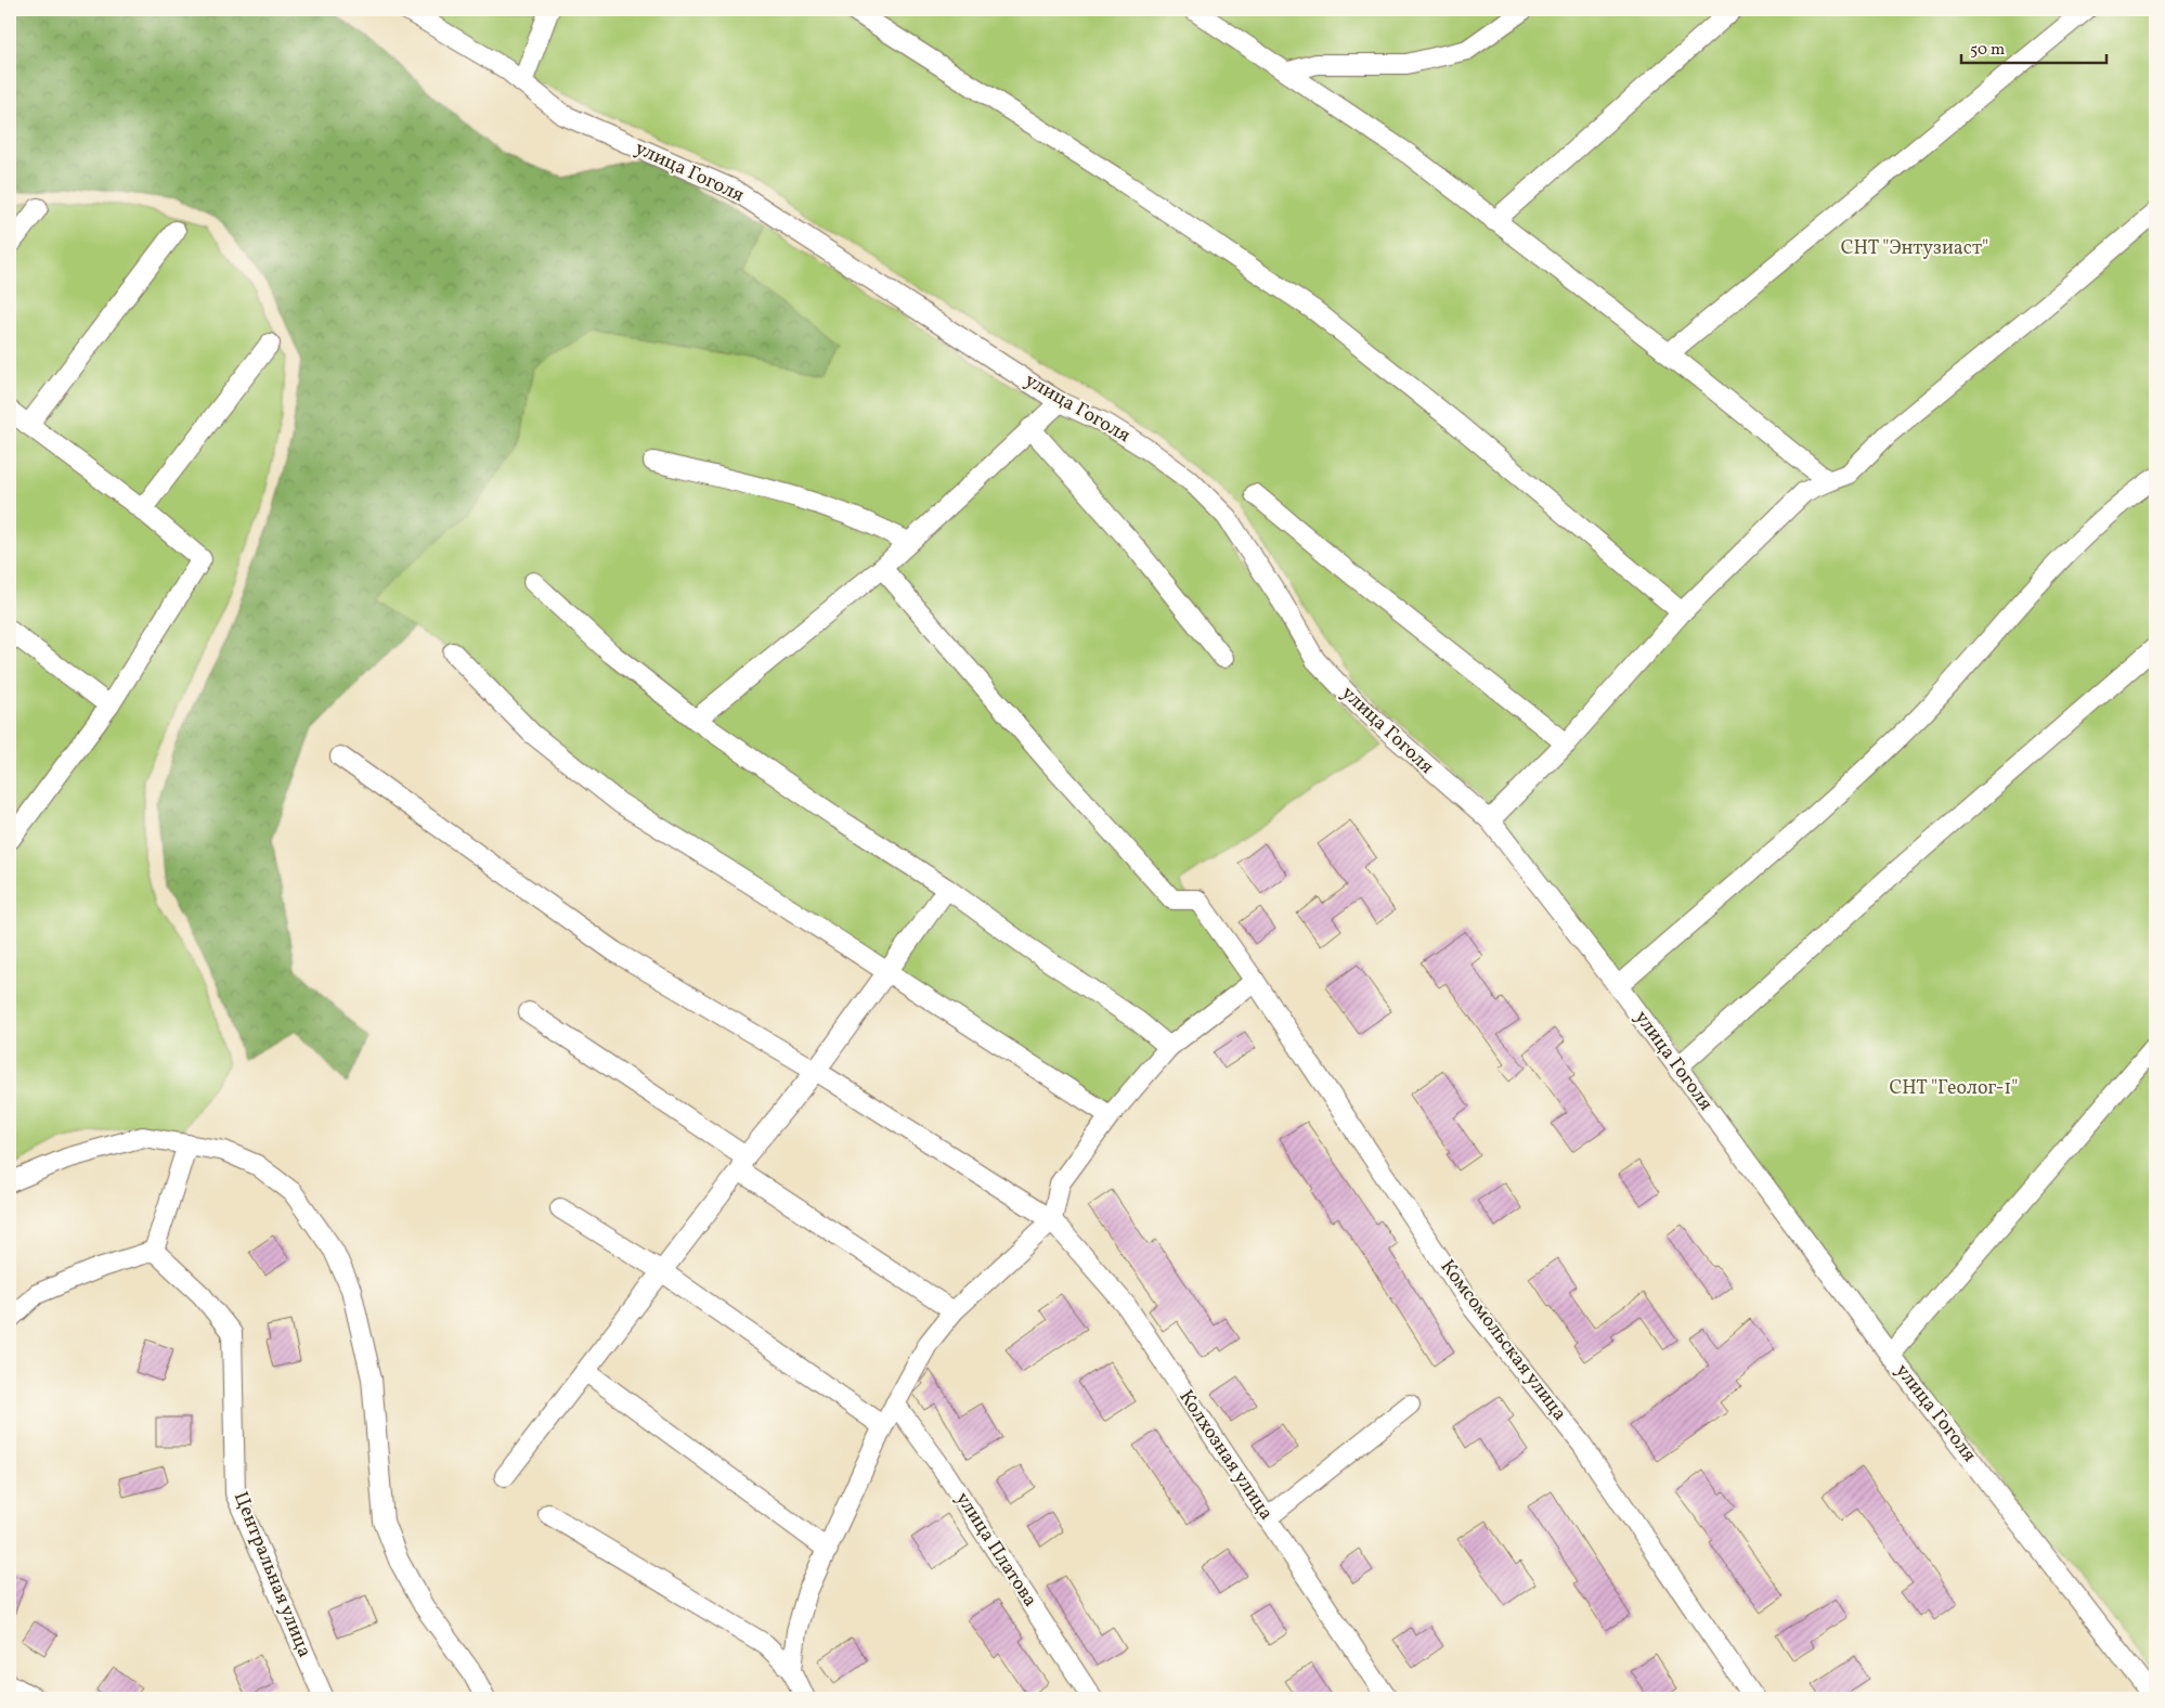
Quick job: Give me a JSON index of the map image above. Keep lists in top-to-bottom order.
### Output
{
  "streets": {
    "street": [
      "улица Гоголя",
      "Комсомольская улица",
      "Колхозная улица",
      "улица Платова",
      "Центральная улица"
    ]
  },
  "parks": ["СНТ \"Энтузиаст\"", "СНТ \"Геолог-1\""],
  "scale_bar": "50 m"
}
